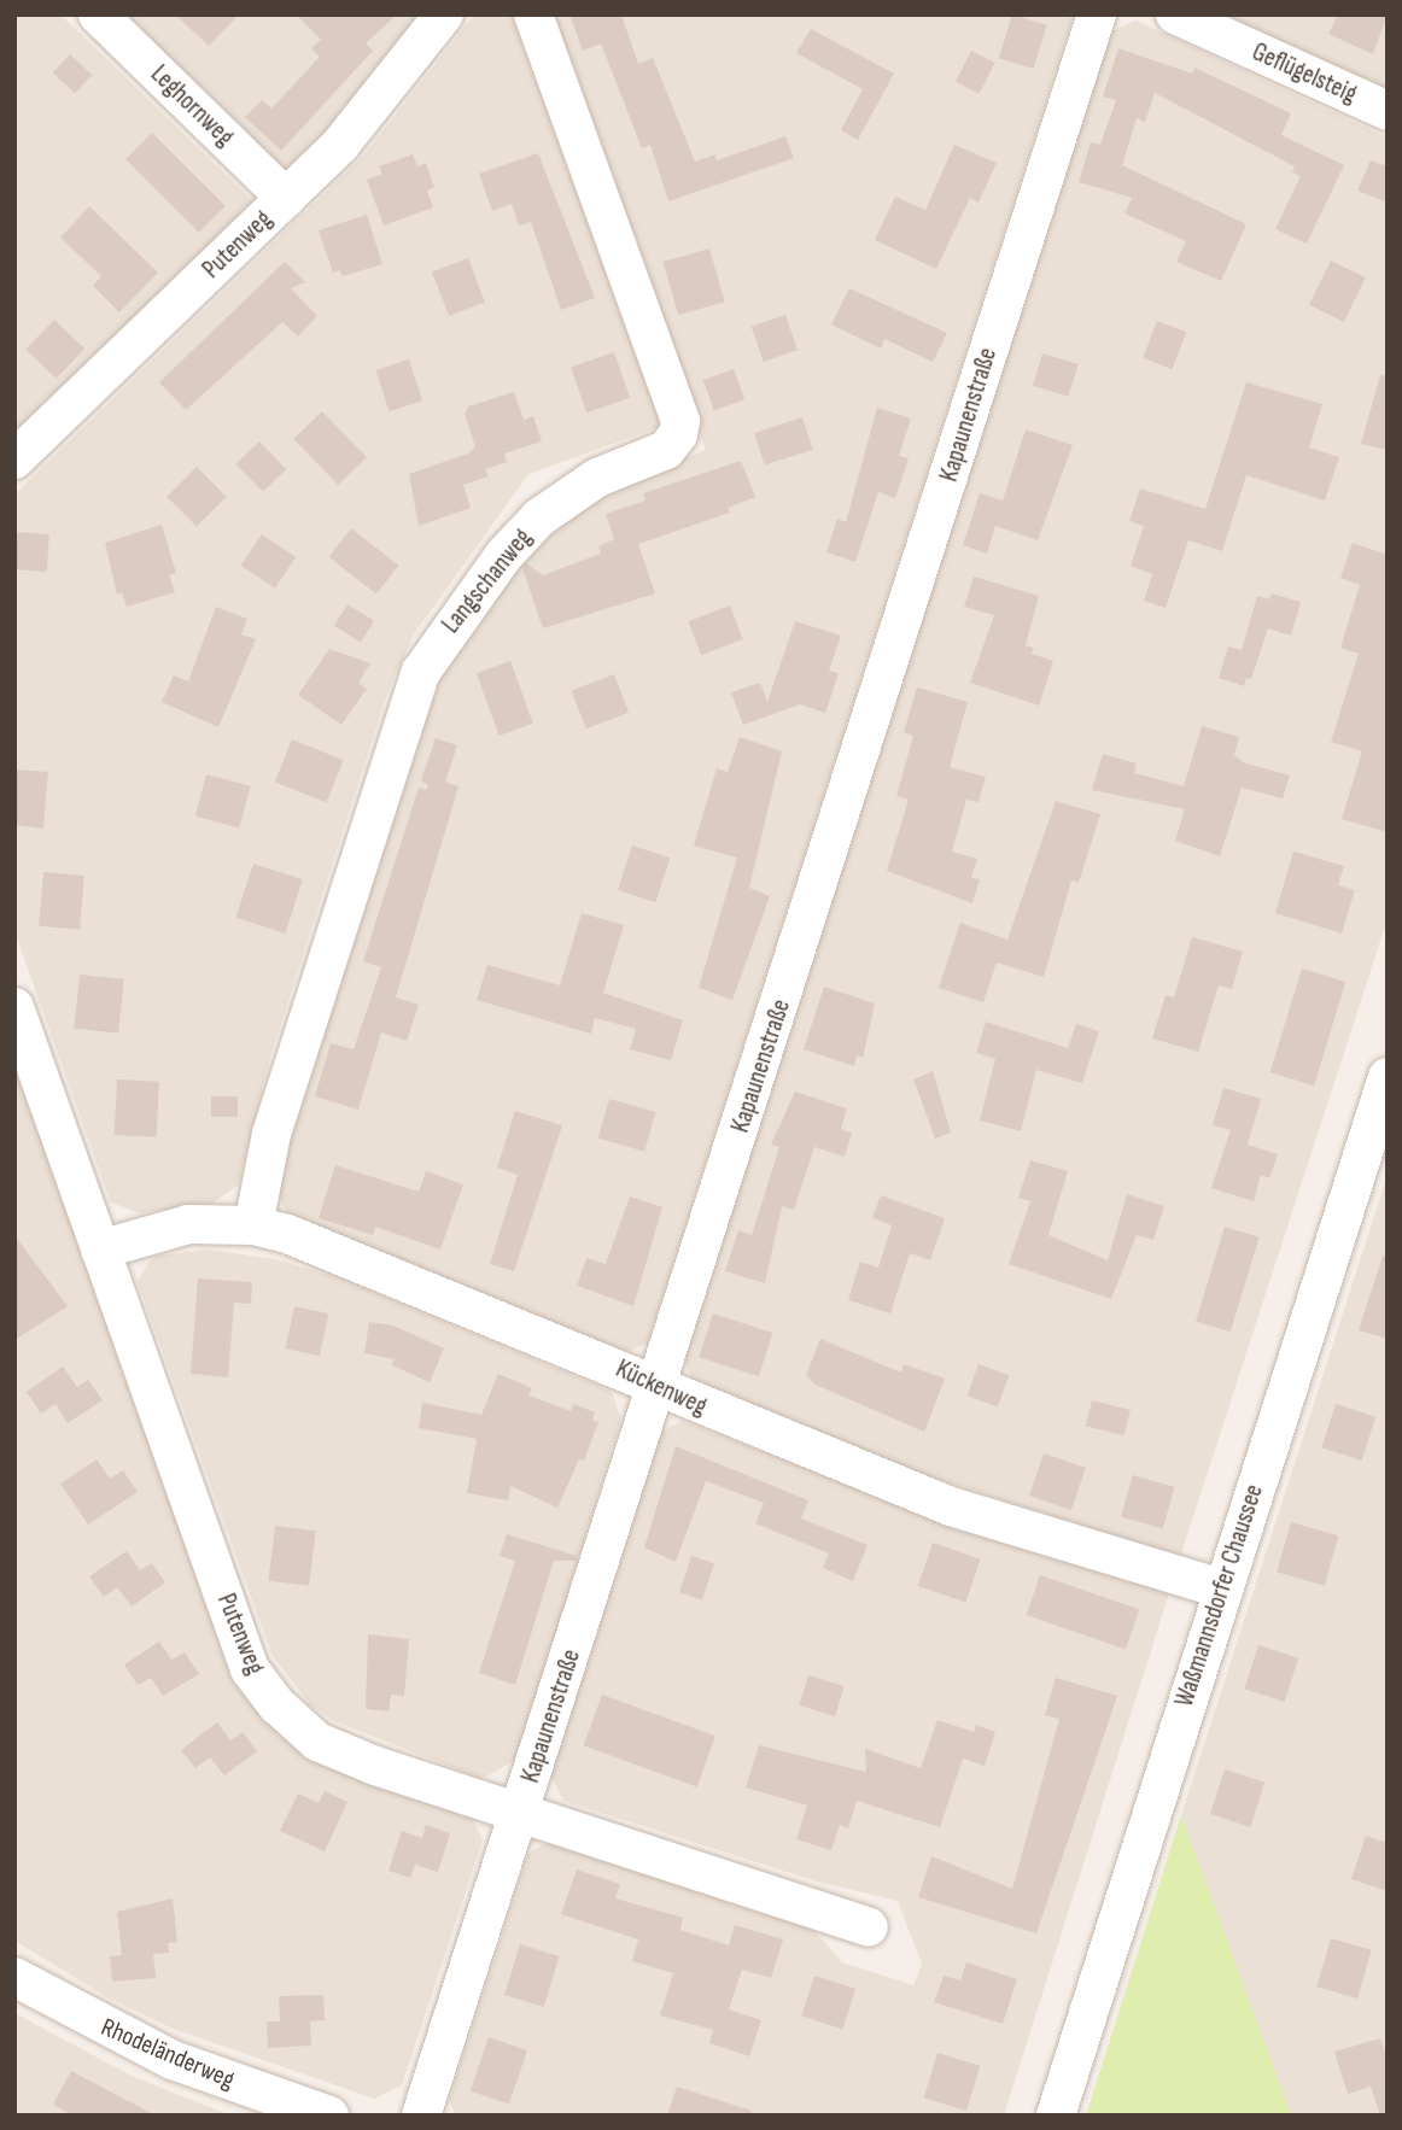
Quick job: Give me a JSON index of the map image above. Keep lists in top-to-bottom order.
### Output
{
  "streets": {
    "street": [
      "Geflügelsteig",
      "Leghornweg",
      "Putenweg",
      "Kapaunenstraße",
      "Langschanweg",
      "Kückenweg",
      "Waßmannsdorfer Chaussee",
      "Rhodeländerweg"
    ]
  },
  "crossings": [
    ["Leghornweg", "Putenweg"],
    ["Putenweg", "Kapaunenstraße"],
    ["Putenweg", "Kückenweg"],
    ["Kapaunenstraße", "Kückenweg"],
    ["Langschanweg", "Kückenweg"],
    ["Kückenweg", "Waßmannsdorfer Chaussee"]
  ]
}
